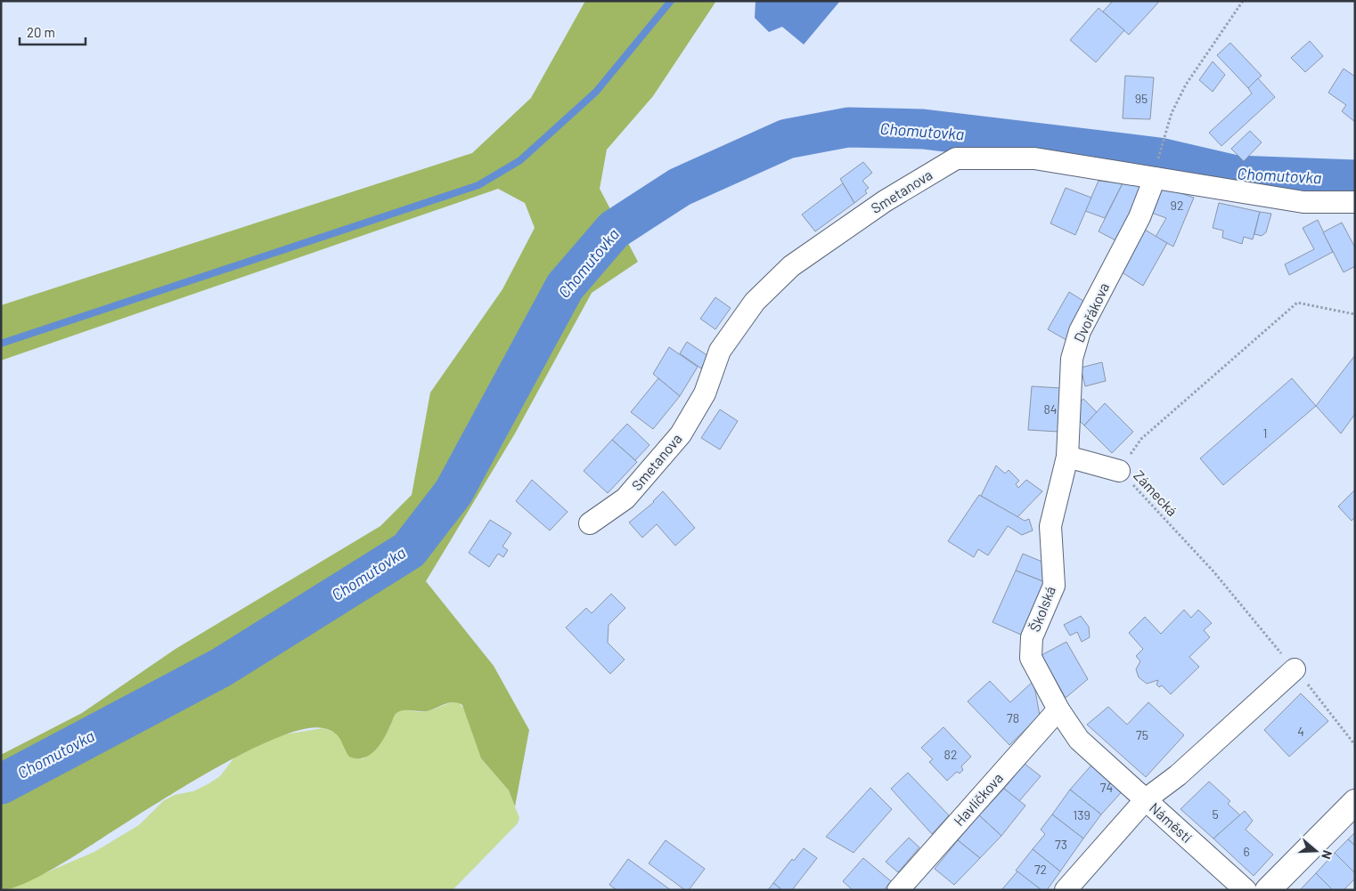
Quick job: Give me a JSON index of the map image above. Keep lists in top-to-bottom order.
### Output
{
  "streets": {
    "street": [
      "Smetanova",
      "Dvořákova",
      "Školská",
      "Havlíčkova",
      "Náměstí"
    ],
    "path": ["Zámecká"]
  },
  "crossings": [
    ["Smetanova", "Dvořákova"],
    ["Dvořákova", "Školská"],
    ["Školská", "Havlíčkova"],
    ["Školská", "Náměstí"]
  ],
  "water": ["Chomutovka"],
  "house_numbers": [
    "95",
    "92",
    "84",
    "1",
    "78",
    "4",
    "75",
    "82",
    "74",
    "5",
    "139",
    "73",
    "6",
    "72"
  ],
  "scale_bar": "20 m",
  "north": "right"
}
